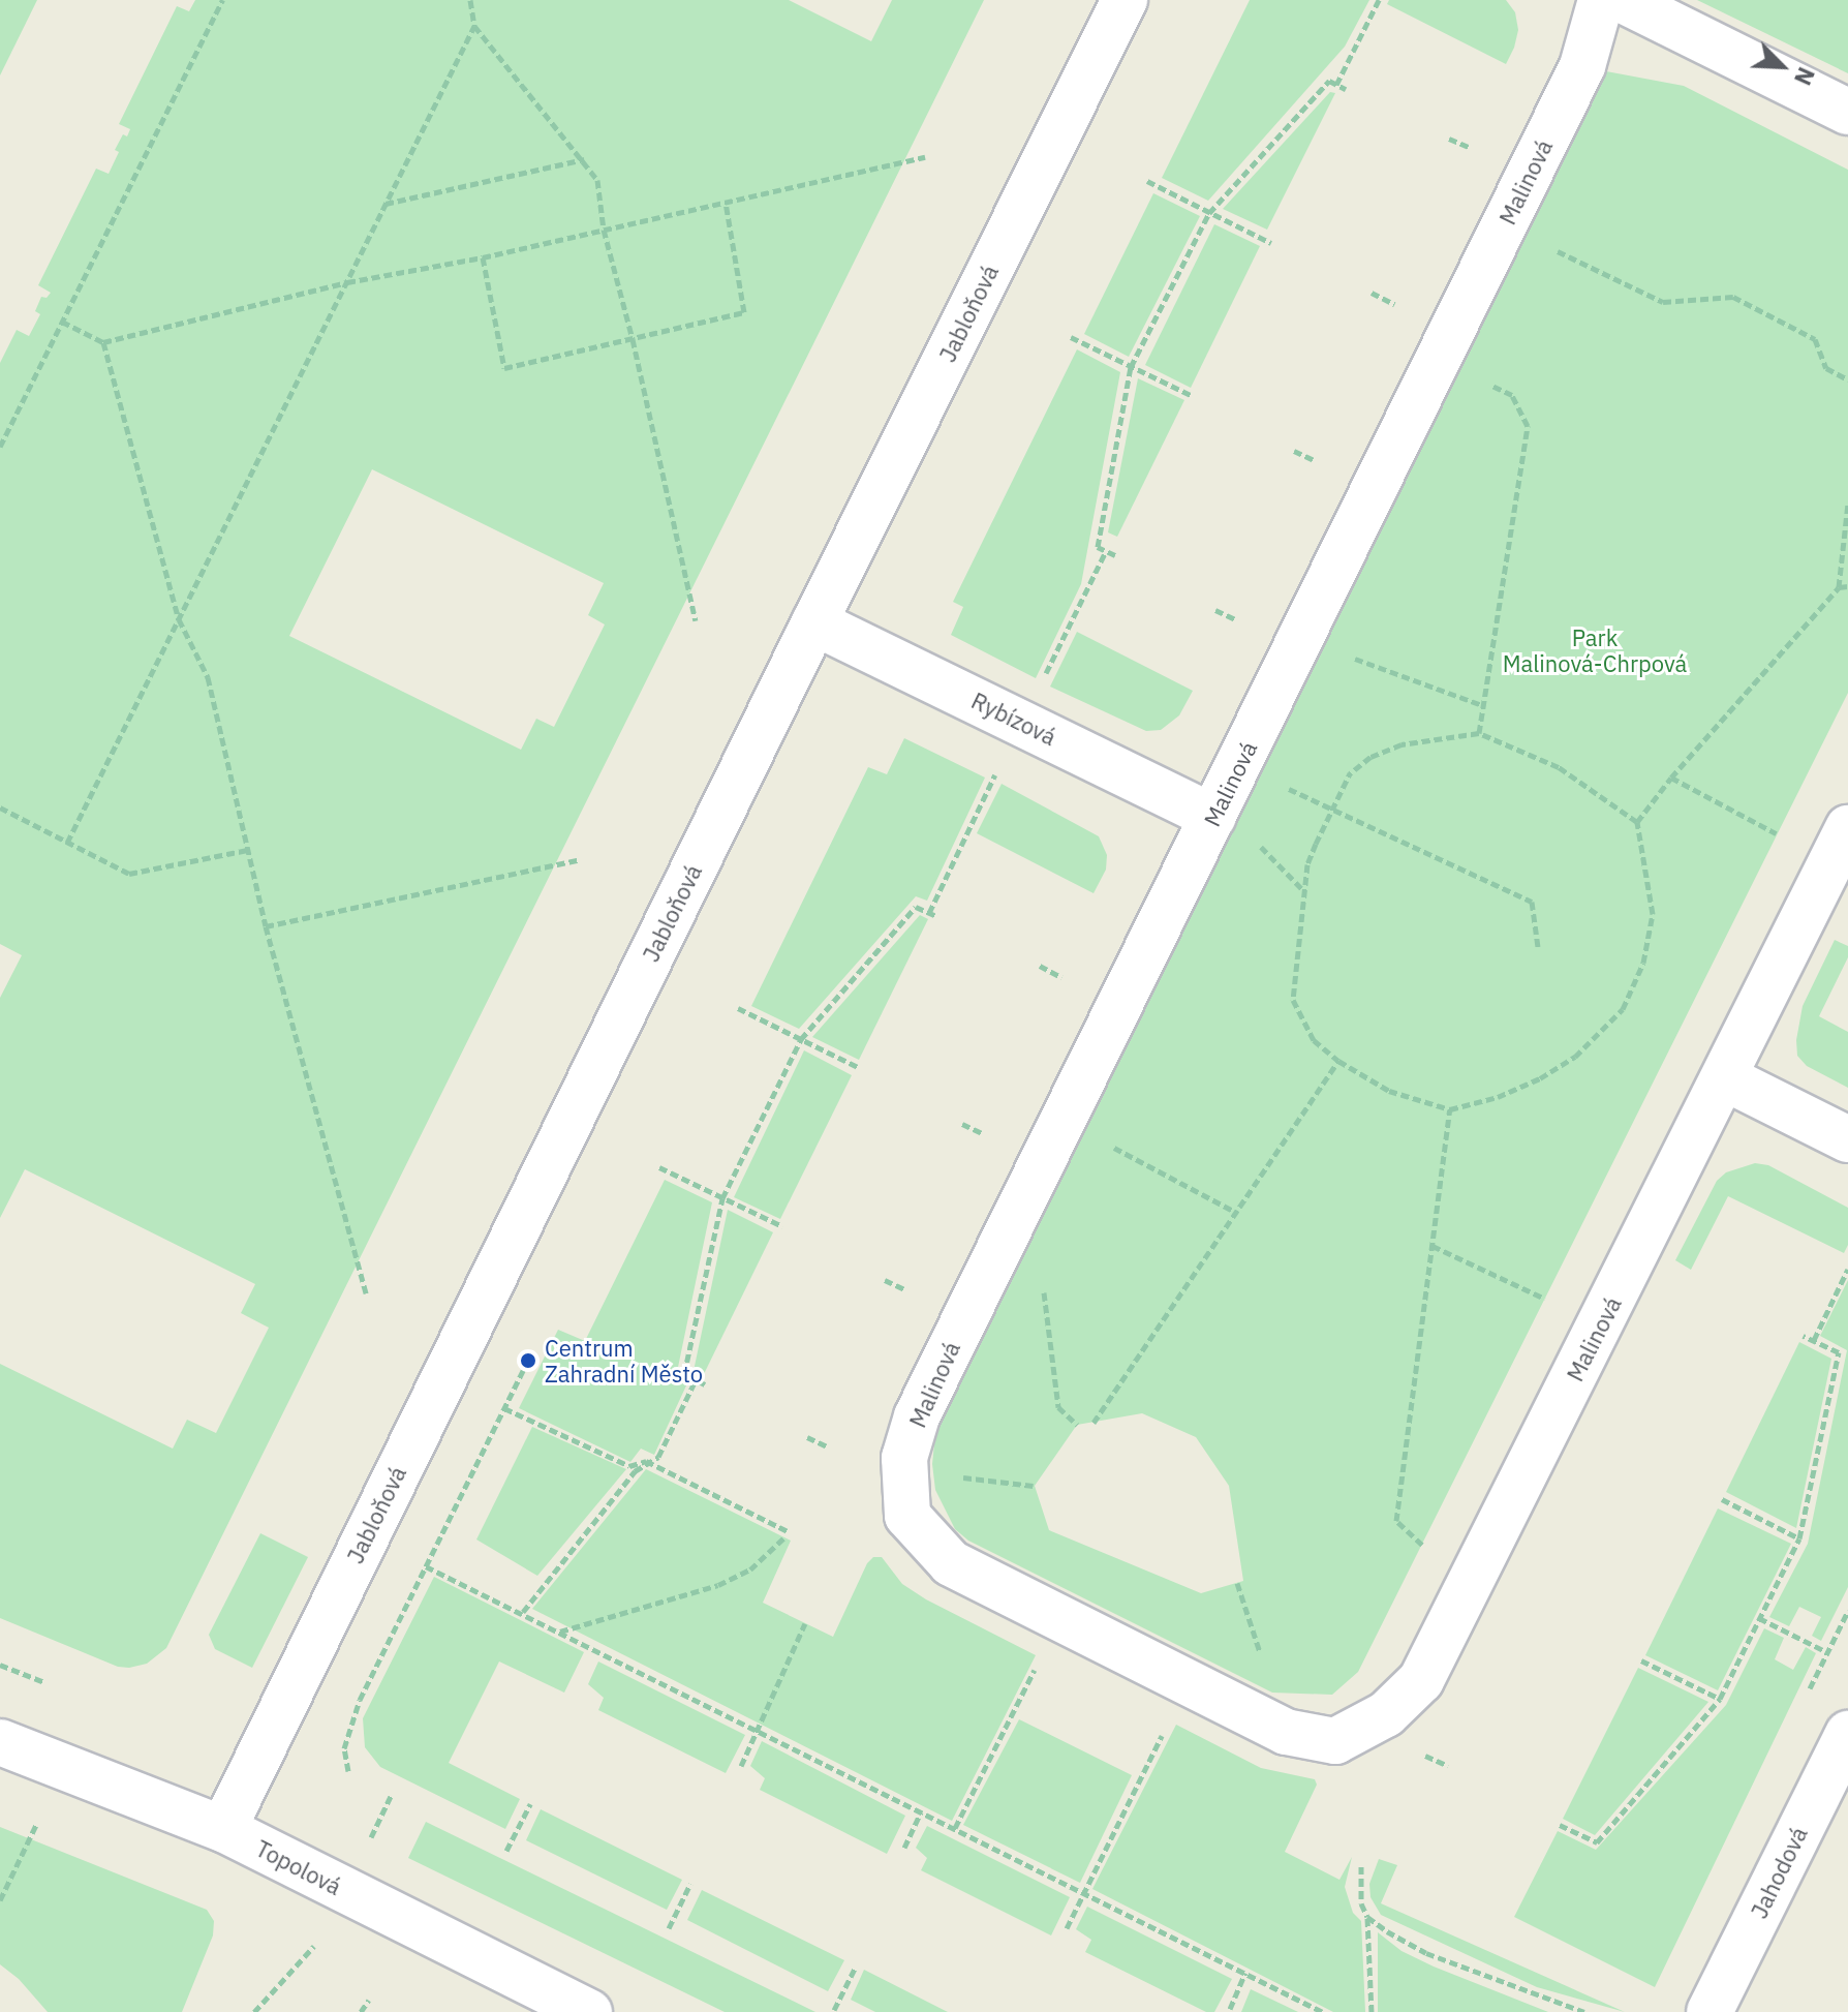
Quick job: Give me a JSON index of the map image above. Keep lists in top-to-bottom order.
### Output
{
  "streets": {
    "street": [
      "Malinová",
      "Jabloňová",
      "Rybízová",
      "Topolová",
      "Jahodová"
    ]
  },
  "crossings": [
    ["Malinová", "Rybízová"],
    ["Jabloňová", "Rybízová"],
    ["Jabloňová", "Topolová"]
  ],
  "parks": ["Park Malinová-Chrpová"],
  "places": ["Centrum Zahradní Město"],
  "north": "bottom right"
}
